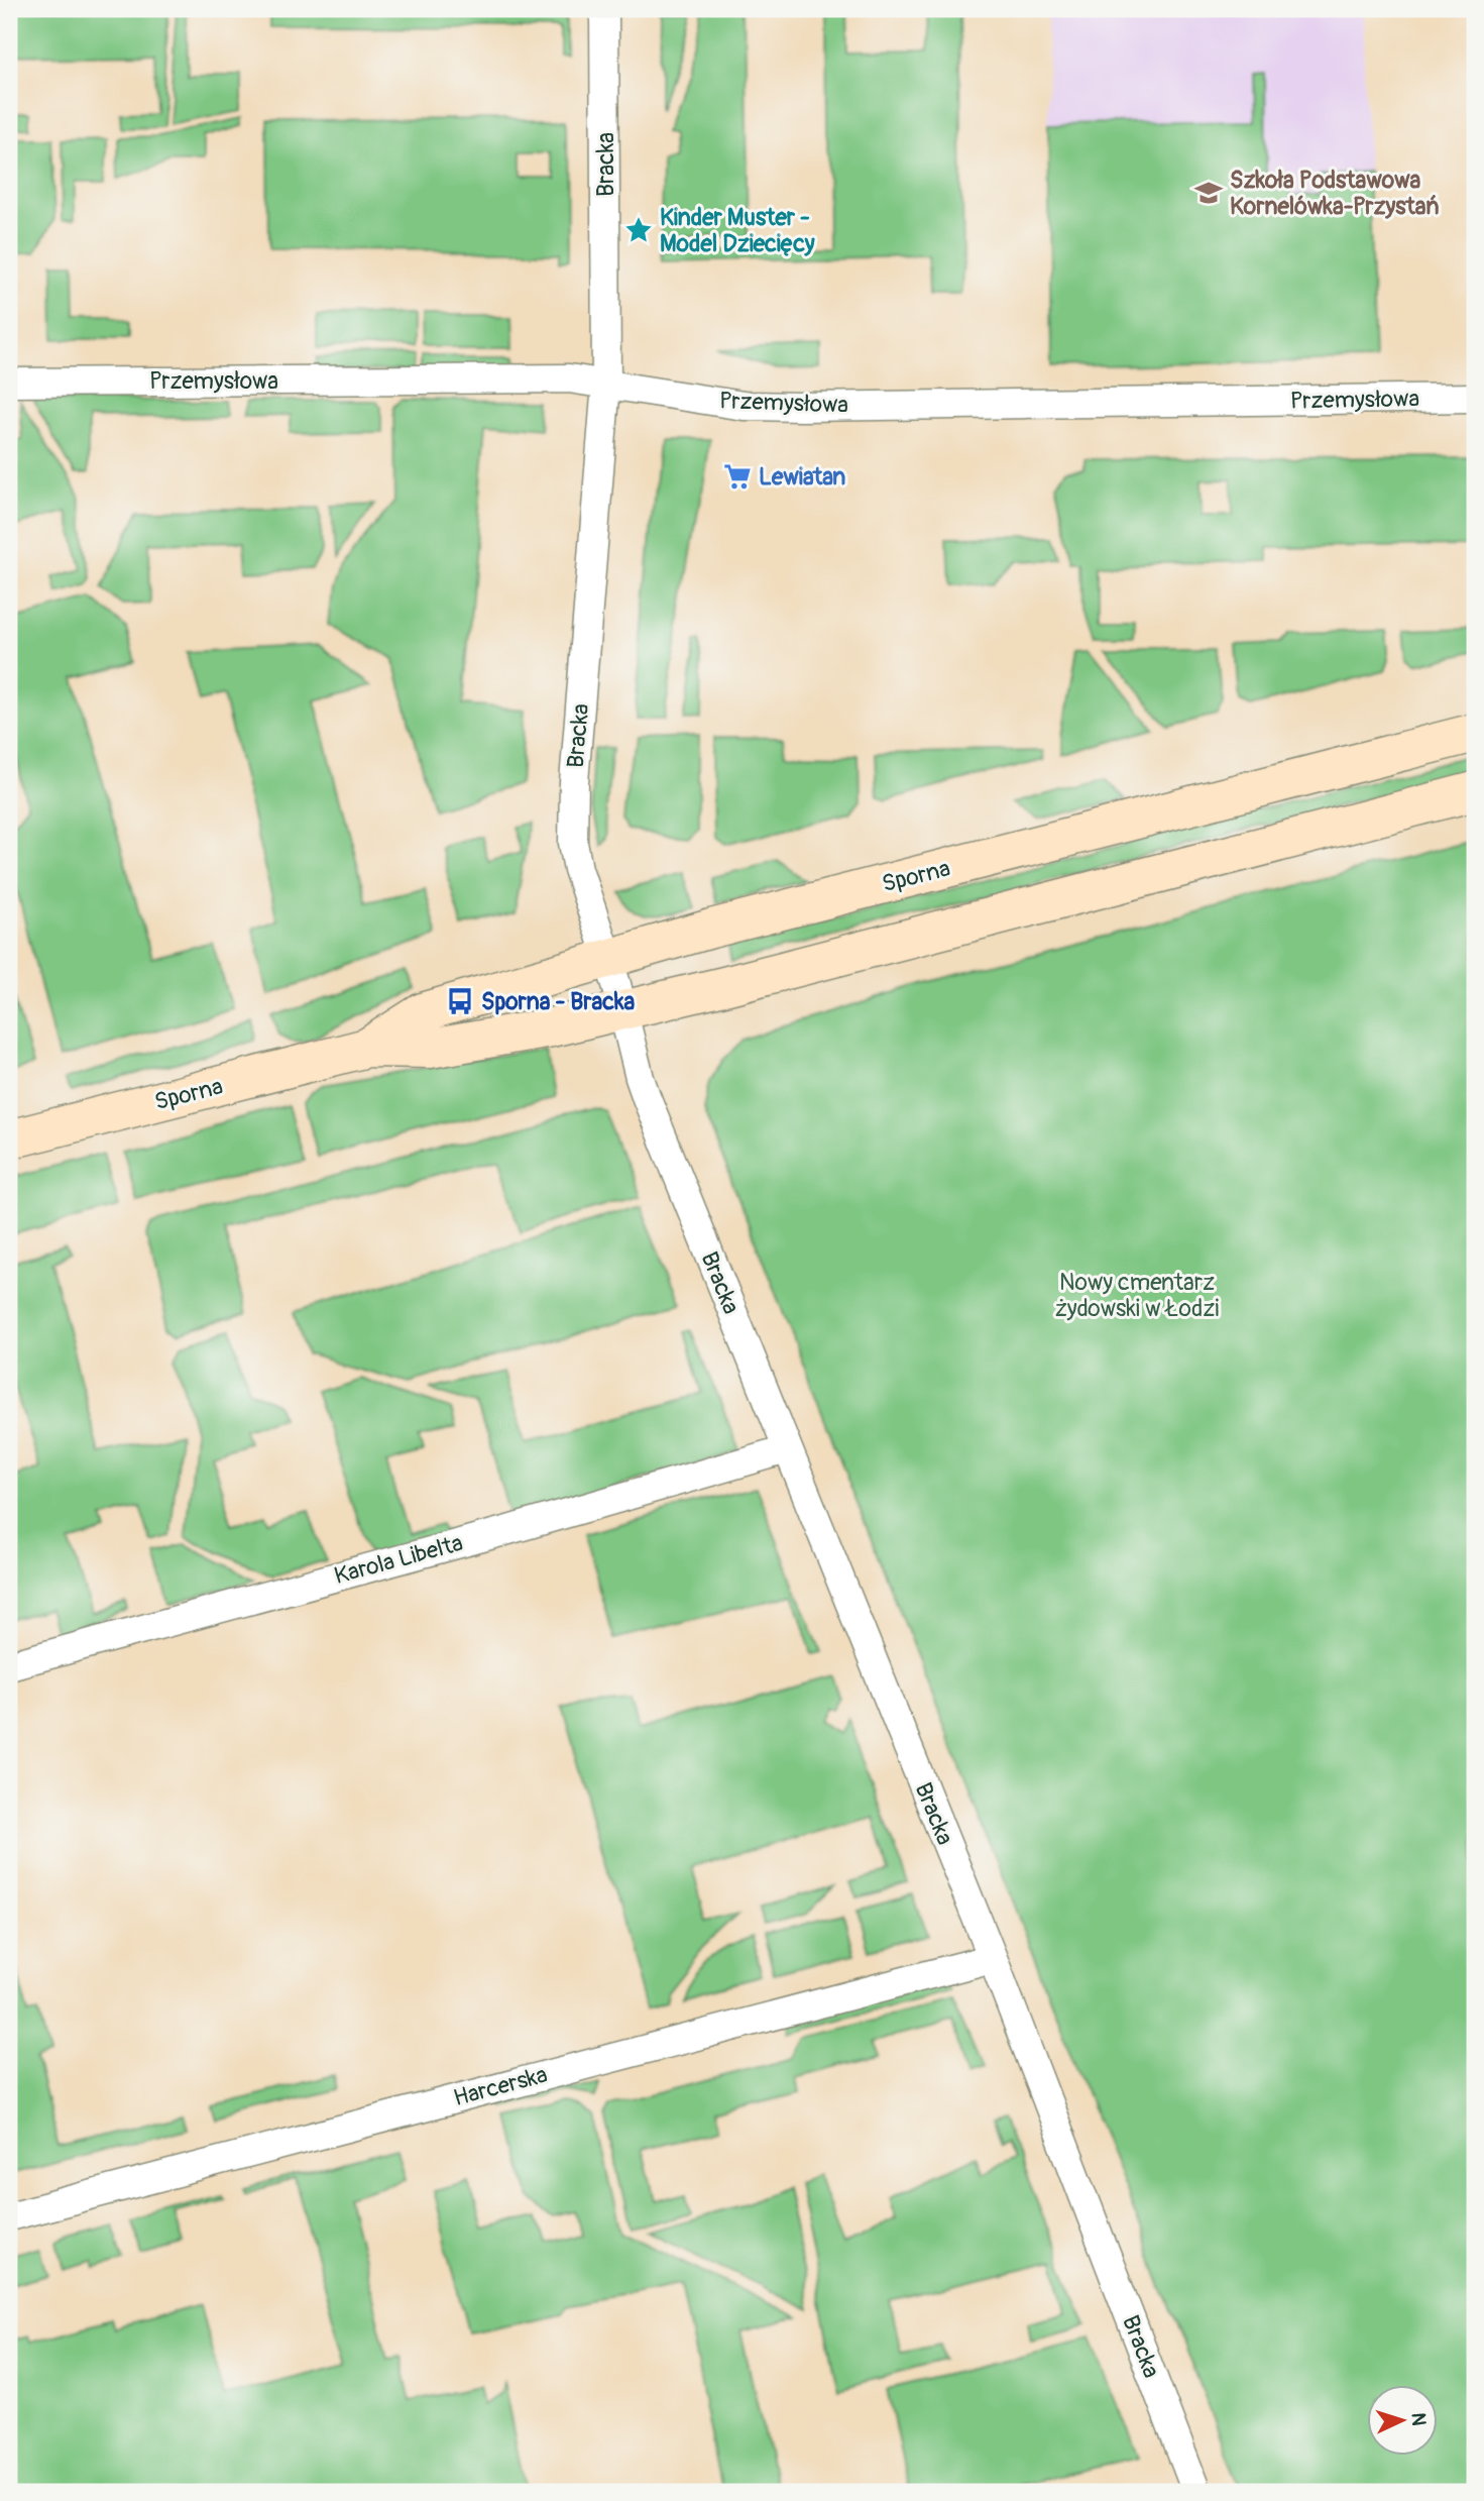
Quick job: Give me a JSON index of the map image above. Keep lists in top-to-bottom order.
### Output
{
  "streets": {
    "street": [
      "Bracka",
      "Przemysłowa",
      "Sporna",
      "Karola Libelta",
      "Harcerska"
    ]
  },
  "crossings": [
    ["Bracka", "Przemysłowa"],
    ["Bracka", "Sporna"],
    ["Bracka", "Karola Libelta"],
    ["Bracka", "Harcerska"]
  ],
  "parks": ["Nowy cmentarz żydowski w Łodzi"],
  "places": {
    "school or university": ["Szkoła Podstawowa Kornelówka-Przystań"],
    "place": ["Kinder Muster - Model Dziecięcy"],
    "supermarket": ["Lewiatan"],
    "bus stop": ["Sporna - Bracka"]
  },
  "north": "right"
}
